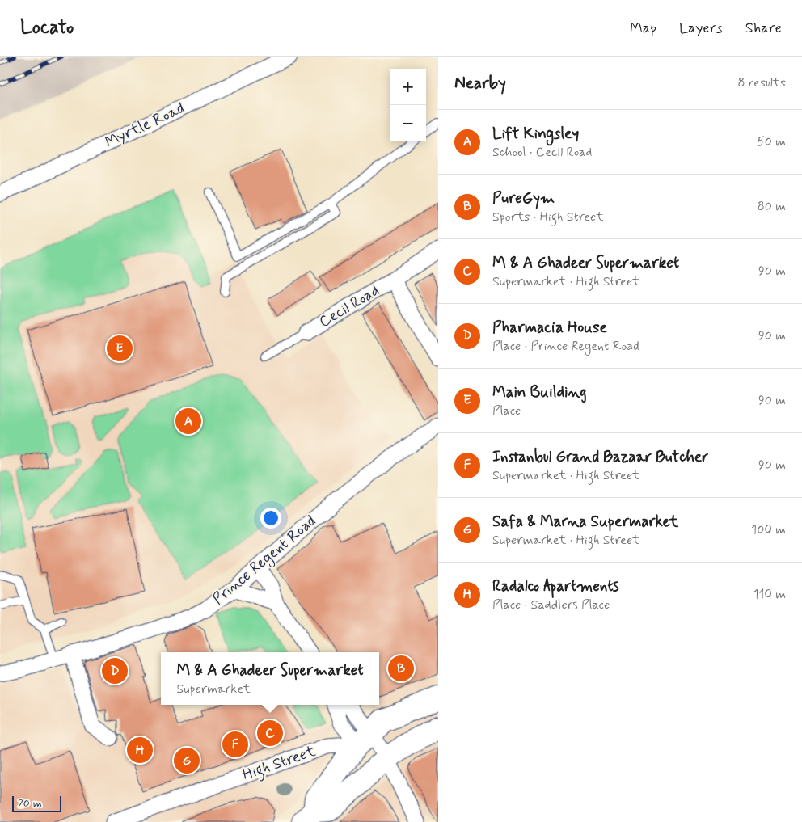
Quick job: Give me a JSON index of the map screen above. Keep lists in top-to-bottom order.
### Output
{
  "streets": {
    "street": [
      "Myrtle Road",
      "Cecil Road",
      "Prince Regent Road",
      "High Street"
    ]
  },
  "scale_bar": "20 m",
  "page": {
    "header": "Locato",
    "nav": ["Map", "Layers", "Share"],
    "heading": ["Nearby", "8 results"],
    "map_buttons": ["+", "−"],
    "list": [
      {
        "mark": "A",
        "name": "Lift Kingsley",
        "note": "School · Cecil Road",
        "value": "50 m"
      },
      {
        "mark": "B",
        "name": "PureGym",
        "note": "Sports · High Street",
        "value": "80 m"
      },
      {
        "mark": "C",
        "name": "M & A Ghadeer Supermarket",
        "note": "Supermarket · High Street",
        "value": "90 m"
      },
      {
        "mark": "D",
        "name": "Pharmacia House",
        "note": "Place · Prince Regent Road",
        "value": "90 m"
      },
      {
        "mark": "E",
        "name": "Main Building",
        "note": "Place",
        "value": "90 m"
      },
      {
        "mark": "F",
        "name": "Instanbul Grand Bazaar Butcher",
        "note": "Supermarket · High Street",
        "value": "90 m"
      },
      {
        "mark": "G",
        "name": "Safa & Marna Supermarket",
        "note": "Supermarket · High Street",
        "value": "100 m"
      },
      {
        "mark": "H",
        "name": "Radalco Apartments",
        "note": "Place · Saddlers Place",
        "value": "110 m"
      }
    ],
    "pins": [
      "E",
      "A",
      "B",
      "D",
      "C",
      "F",
      "H",
      "G"
    ],
    "popup": ["M & A Ghadeer Supermarket", "Supermarket"],
    "scale": "20 m"
  }
}
